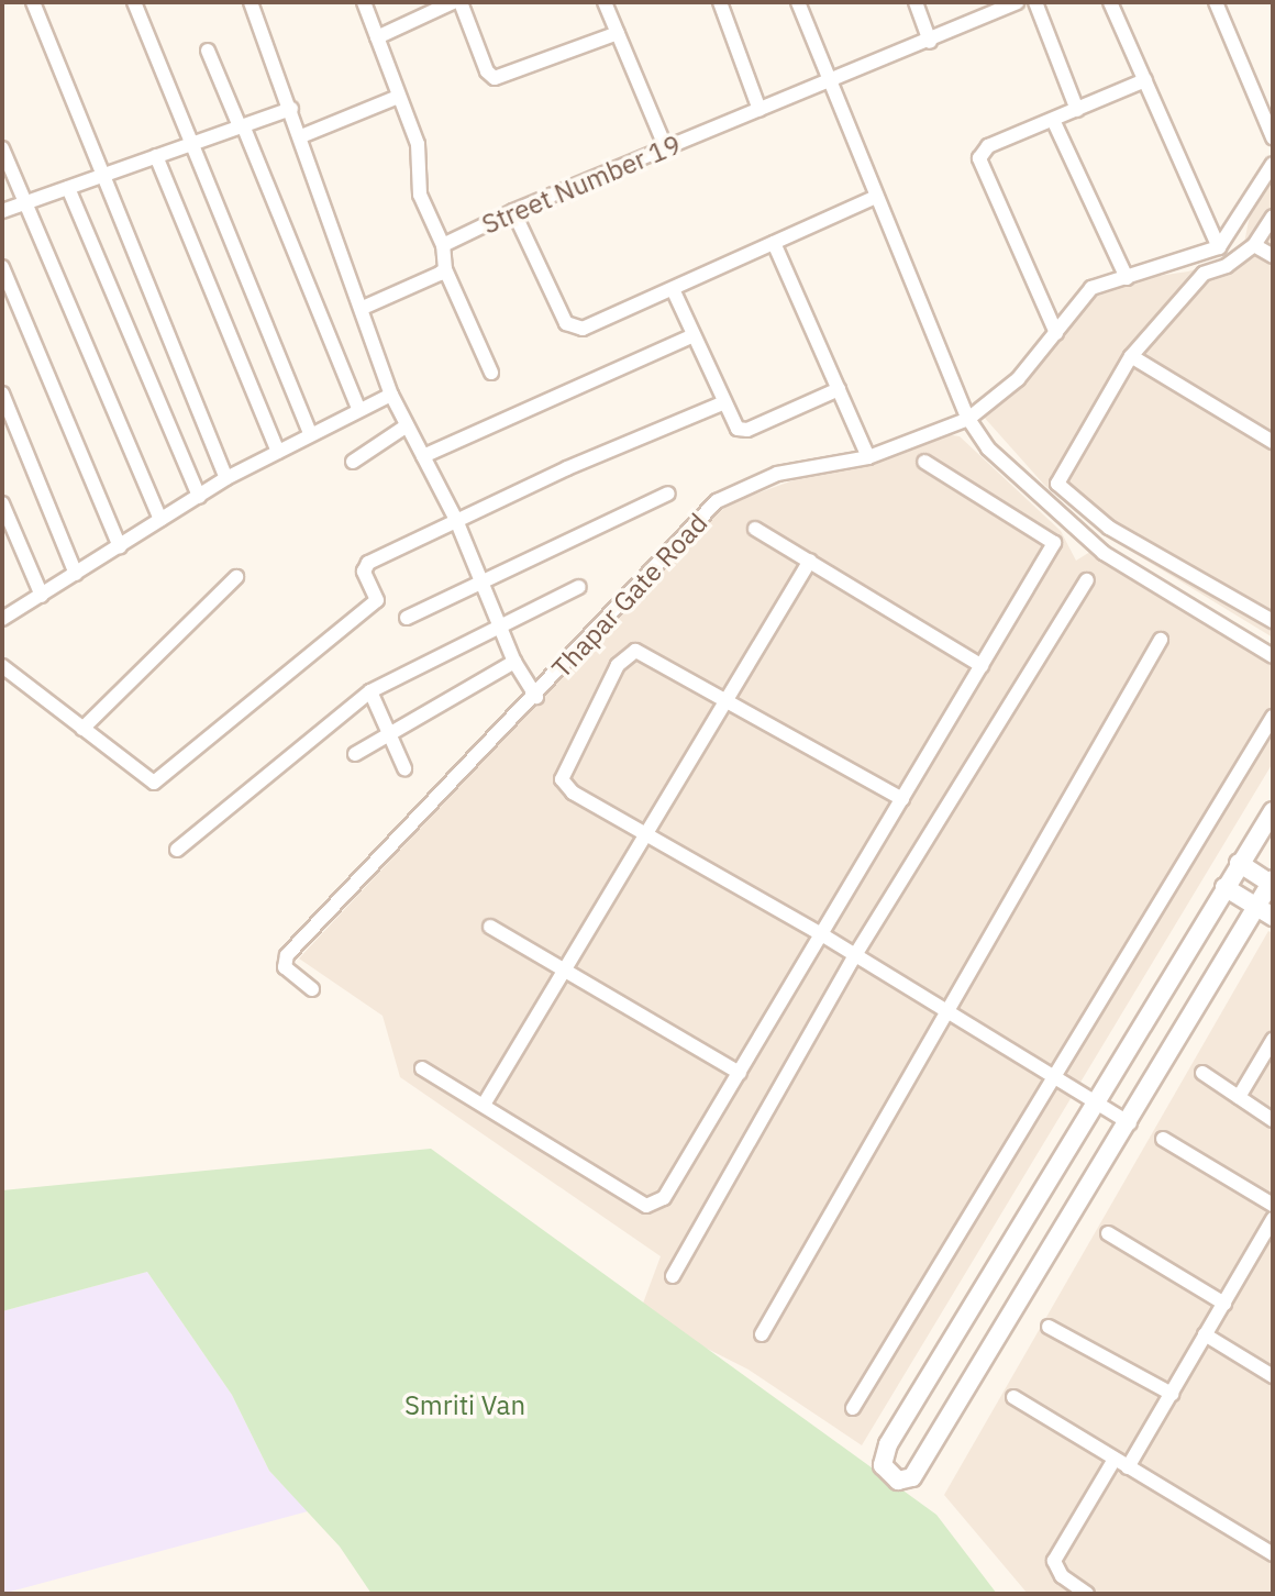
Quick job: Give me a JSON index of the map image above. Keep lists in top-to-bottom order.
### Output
{
  "streets": {
    "street": ["Street Number 19", "Thapar Gate Road"]
  },
  "parks": ["Smriti Van"]
}
